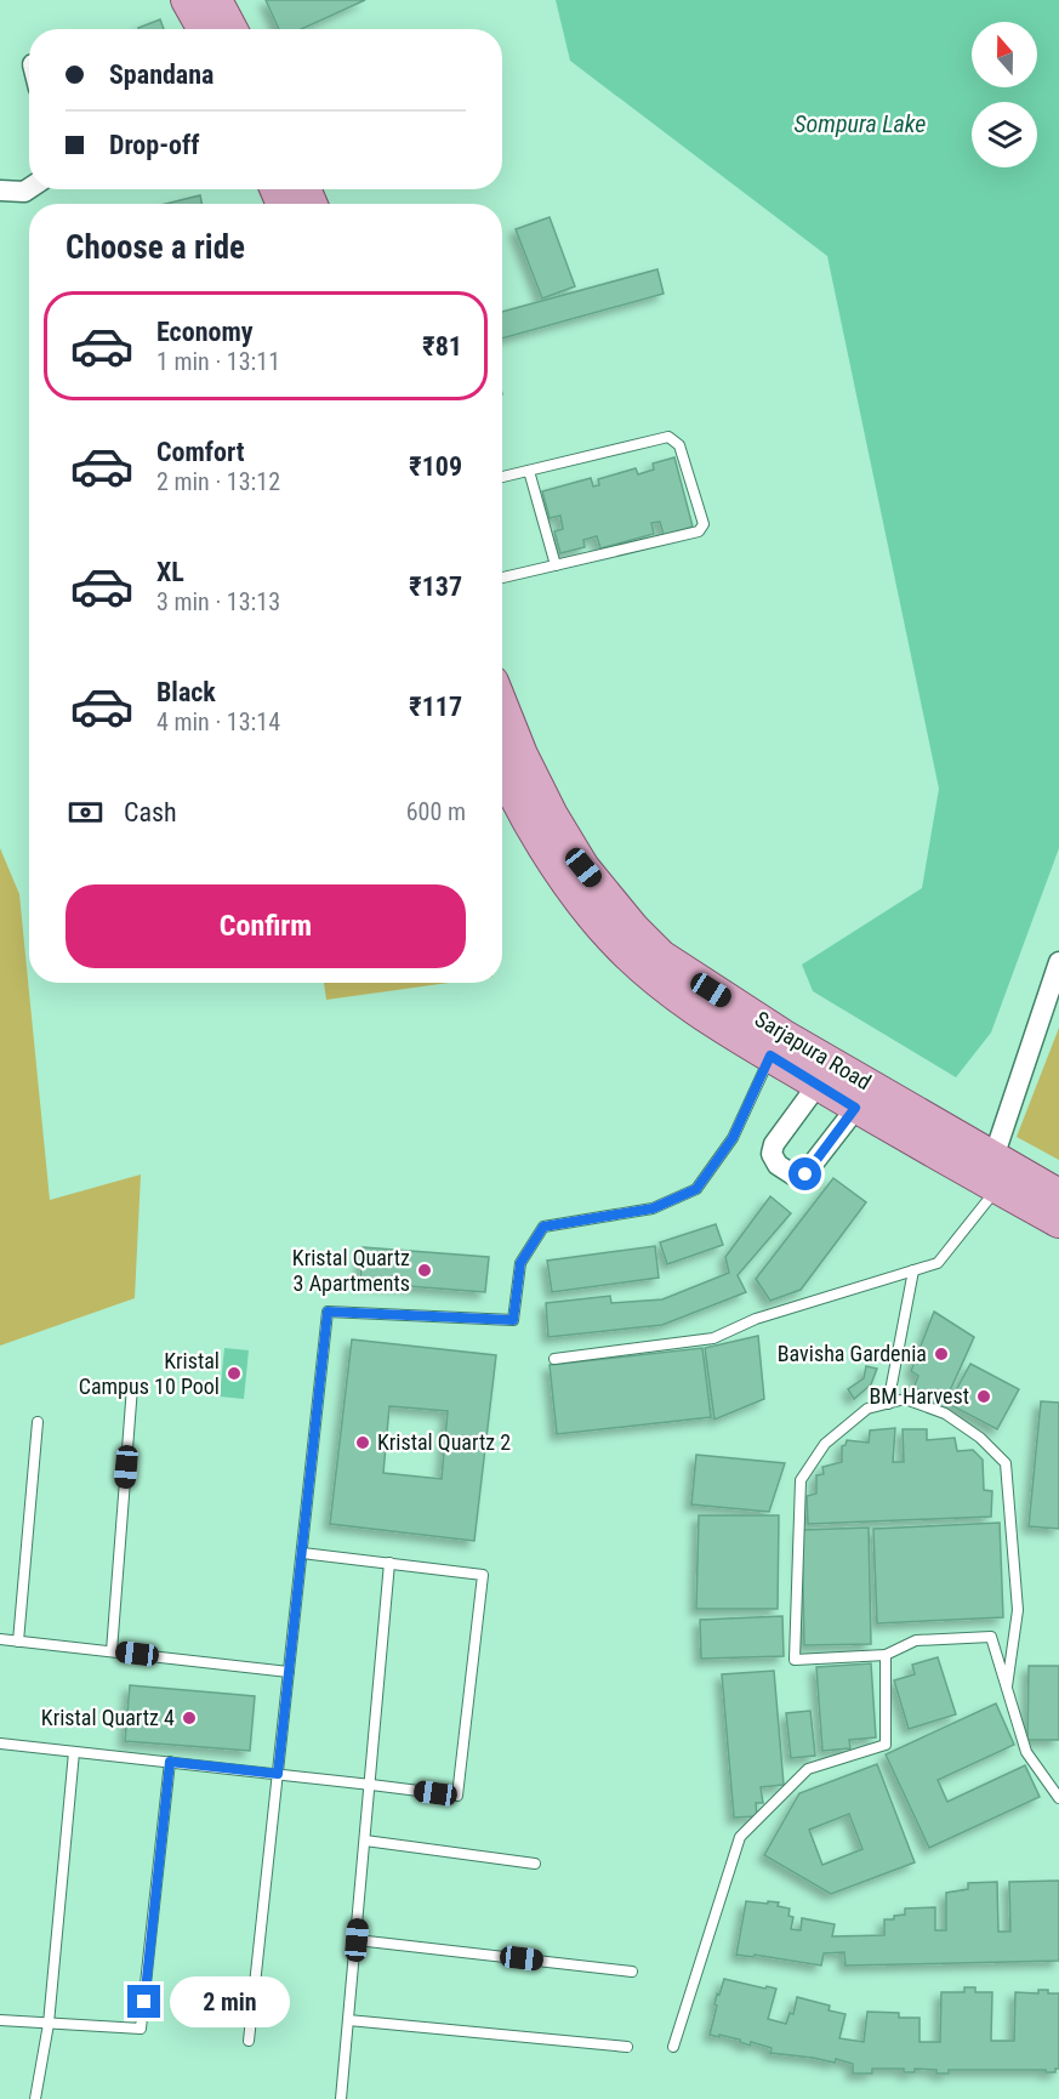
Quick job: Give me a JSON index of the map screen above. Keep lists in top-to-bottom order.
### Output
{
  "streets": {
    "main road": ["Sarjapura Road"]
  },
  "water": ["Sompura Lake"],
  "places": [
    "Kristal Quartz 3 Apartments",
    "Bavisha Gardenia",
    "Kristal Campus 10 Pool",
    "BM Harvest",
    "Kristal Quartz 2",
    "Kristal Quartz 4"
  ],
  "north": "top",
  "page": {
    "banner": ["Spandana", "Drop-off"],
    "heading": "Choose a ride",
    "list": [
      {
        "name": "Economy",
        "note": "1 min · 13:11",
        "value": "₹81"
      },
      {
        "name": "Comfort",
        "note": "2 min · 13:12",
        "value": "₹109"
      },
      {
        "name": "XL",
        "note": "3 min · 13:13",
        "value": "₹137"
      },
      {
        "name": "Black",
        "note": "4 min · 13:14",
        "value": "₹117"
      }
    ],
    "pay": ["Cash", "600 m"],
    "buttons": "Confirm",
    "bubble": "2 min"
  }
}
